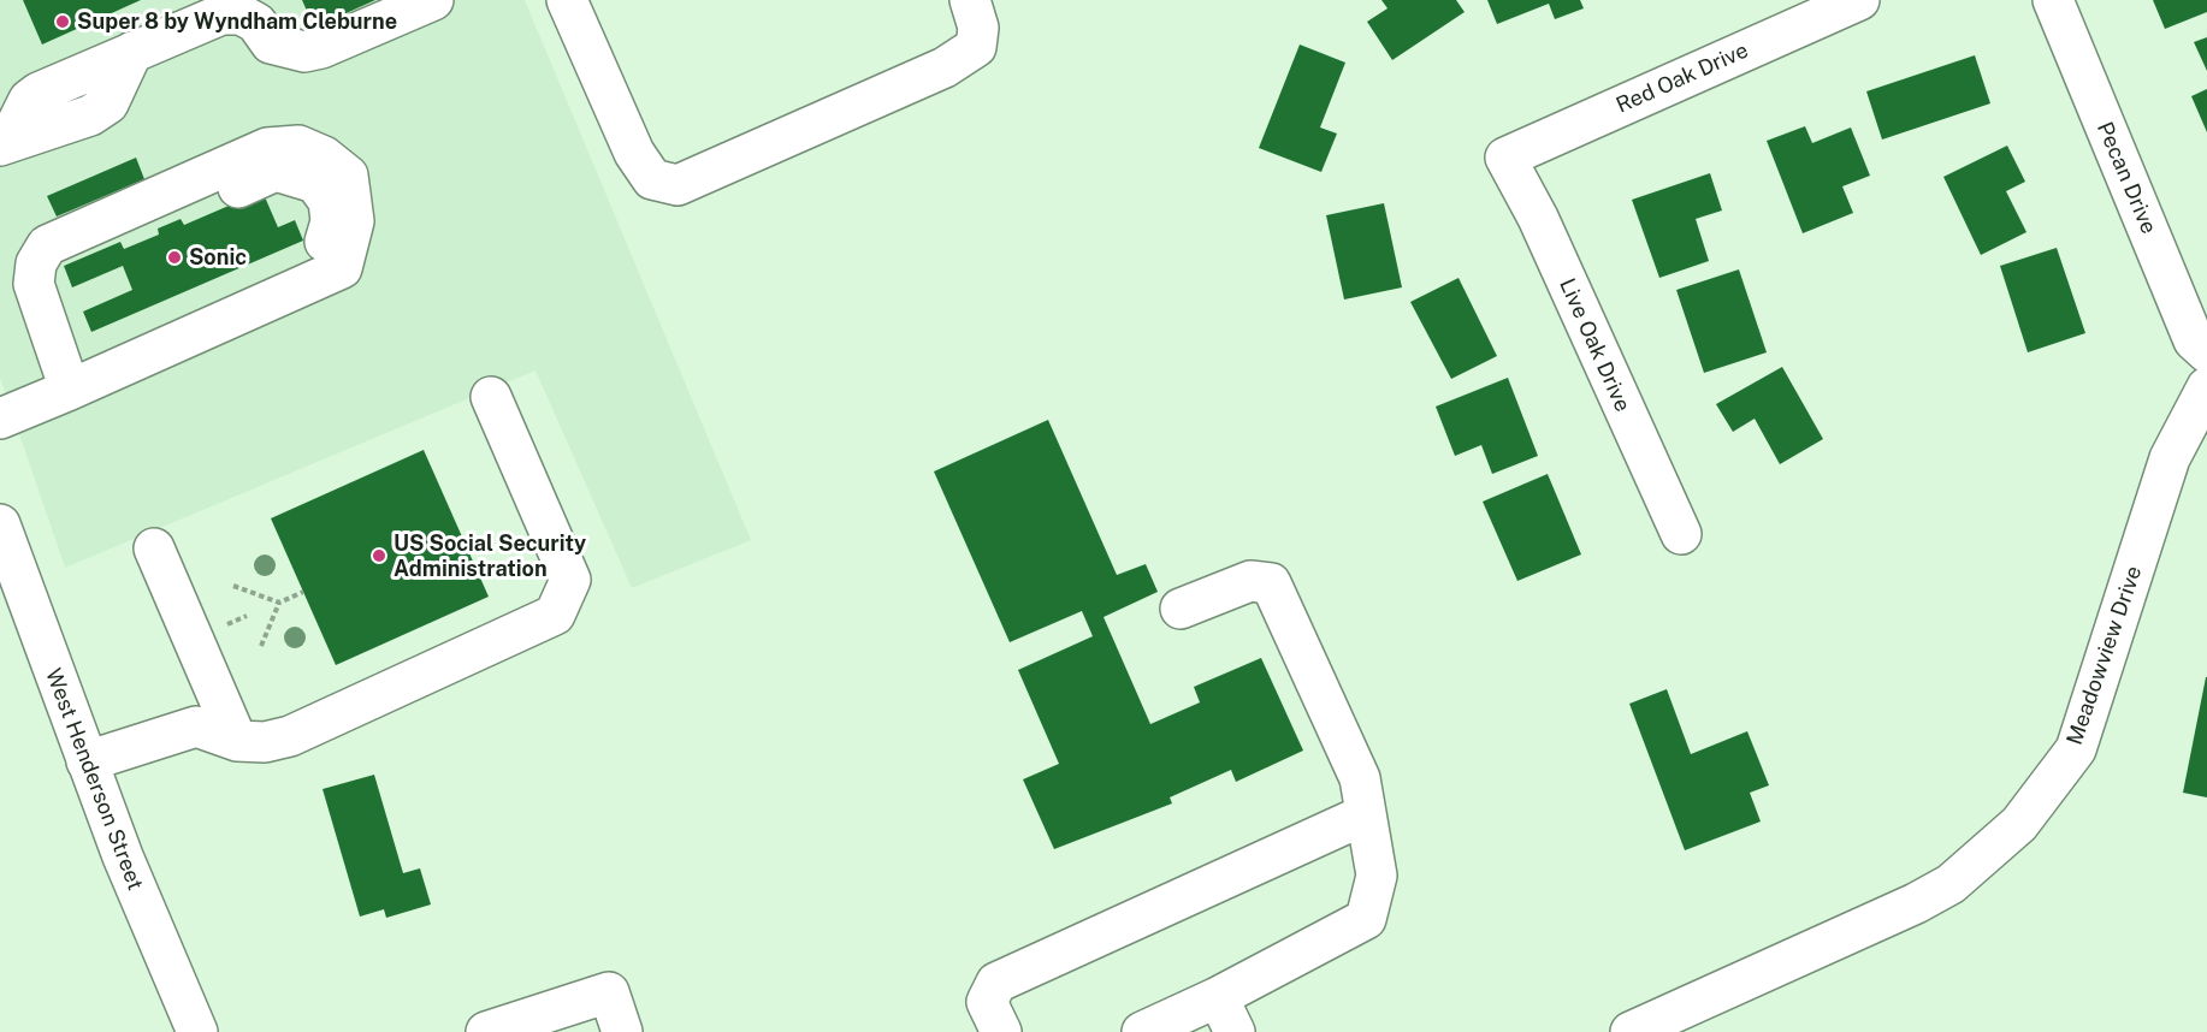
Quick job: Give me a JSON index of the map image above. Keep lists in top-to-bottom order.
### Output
{
  "streets": {
    "street": [
      "Red Oak Drive",
      "Pecan Drive",
      "Live Oak Drive",
      "Meadowview Drive",
      "West Henderson Street"
    ]
  },
  "crossings": [
    ["Red Oak Drive", "Live Oak Drive"]
  ],
  "places": ["Super 8 by Wyndham Cleburne", "Sonic", "US Social Security Administration"]
}
